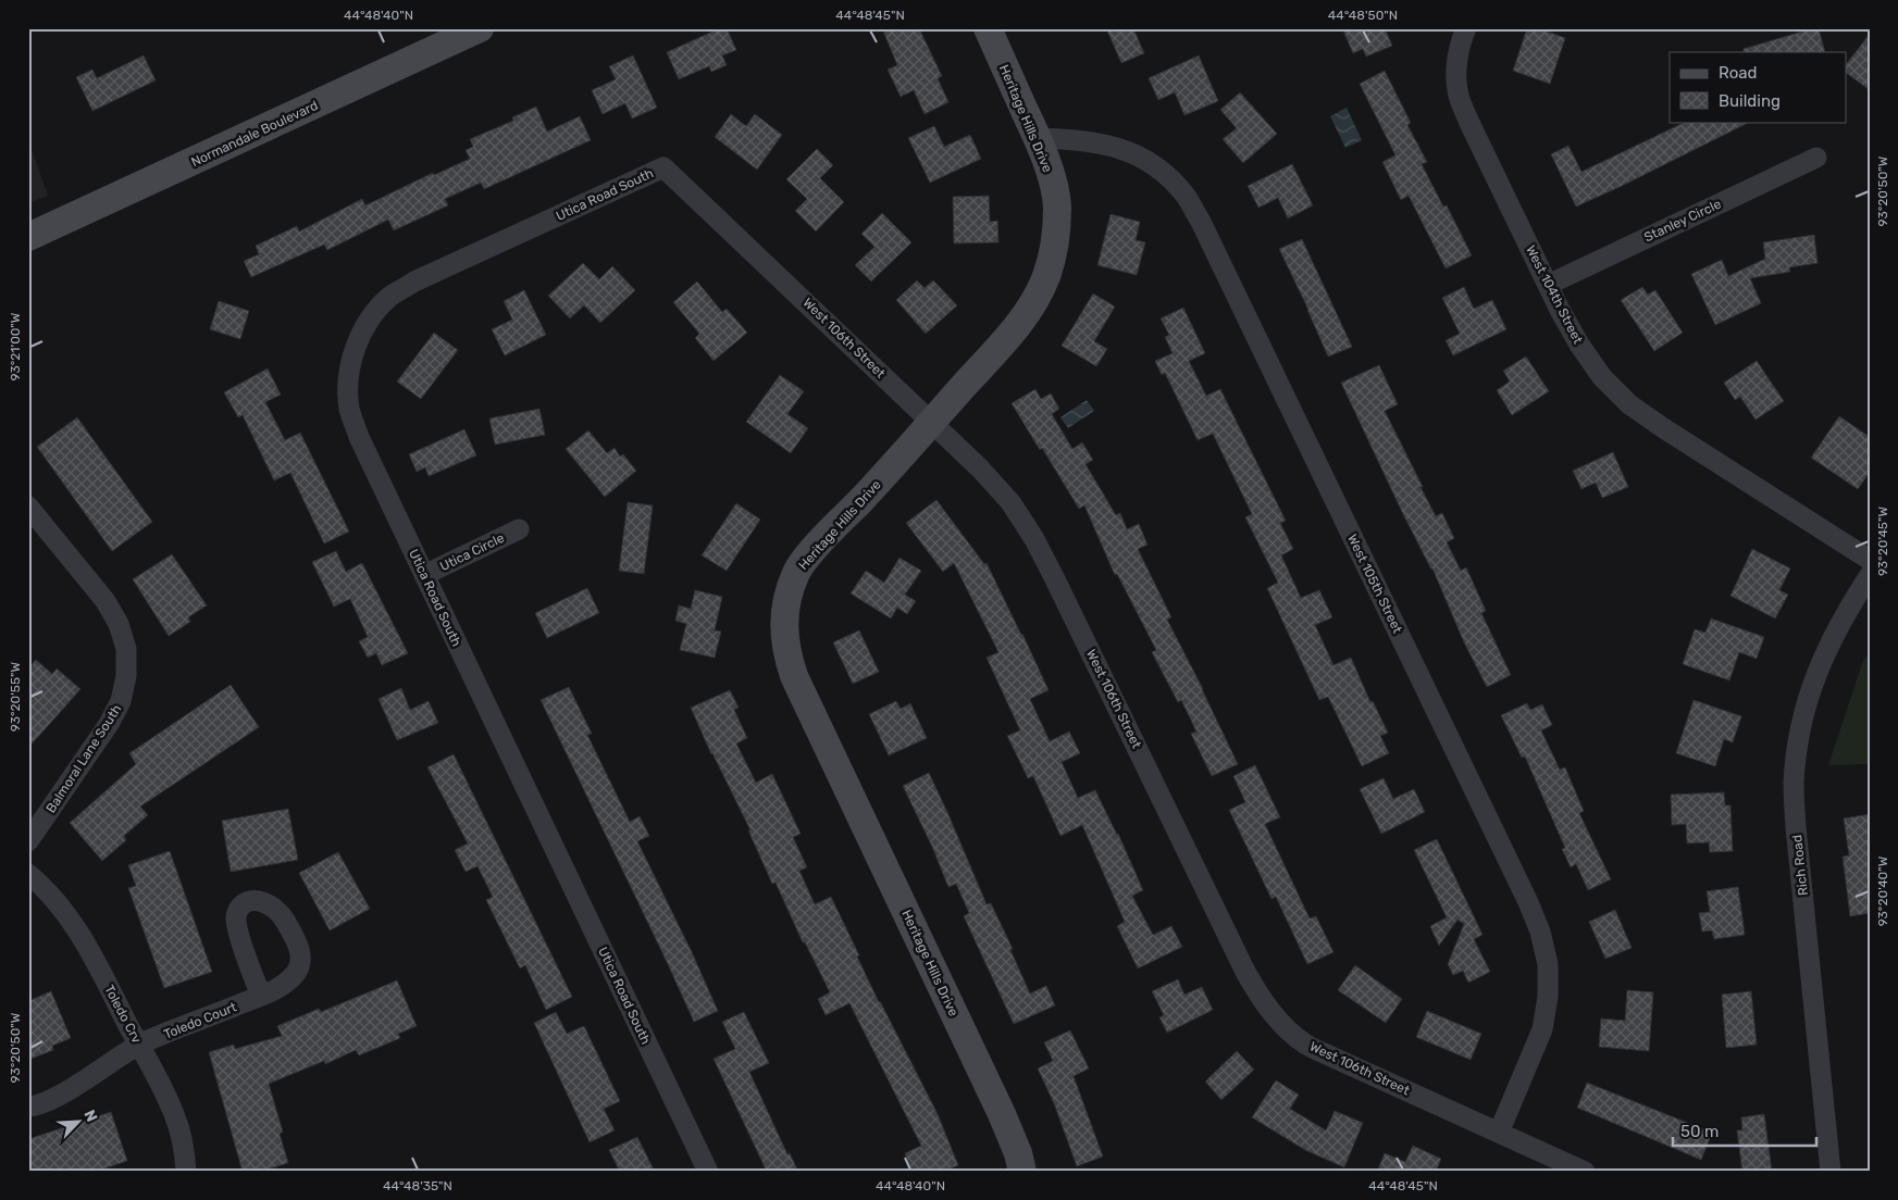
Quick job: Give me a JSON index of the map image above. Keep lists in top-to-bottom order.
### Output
{
  "streets": {
    "street": [
      "Heritage Hills Drive",
      "Normandale Boulevard",
      "Utica Road South",
      "Stanley Circle",
      "West 104th Street",
      "West 106th Street",
      "Utica Circle",
      "West 105th Street",
      "Balmoral Lane South",
      "Rich Road",
      "Toledo Crv",
      "Toledo Court"
    ]
  },
  "crossings": [
    ["Heritage Hills Drive", "West 106th Street"],
    ["Heritage Hills Drive", "West 105th Street"],
    ["Utica Road South", "West 106th Street"],
    ["Utica Road South", "Utica Circle"],
    ["Stanley Circle", "West 104th Street"],
    ["West 106th Street", "West 105th Street"],
    ["Toledo Crv", "Toledo Court"]
  ],
  "legend": ["Road", "Building"],
  "scale_bar": "50 m",
  "north": "top right",
  "coordinates": [
    "44°48'40\"N",
    "44°48'45\"N",
    "44°48'50\"N",
    "93°20'50\"W",
    "93°21'00\"W",
    "93°20'45\"W",
    "93°20'55\"W",
    "93°20'40\"W",
    "44°48'35\"N"
  ]
}
